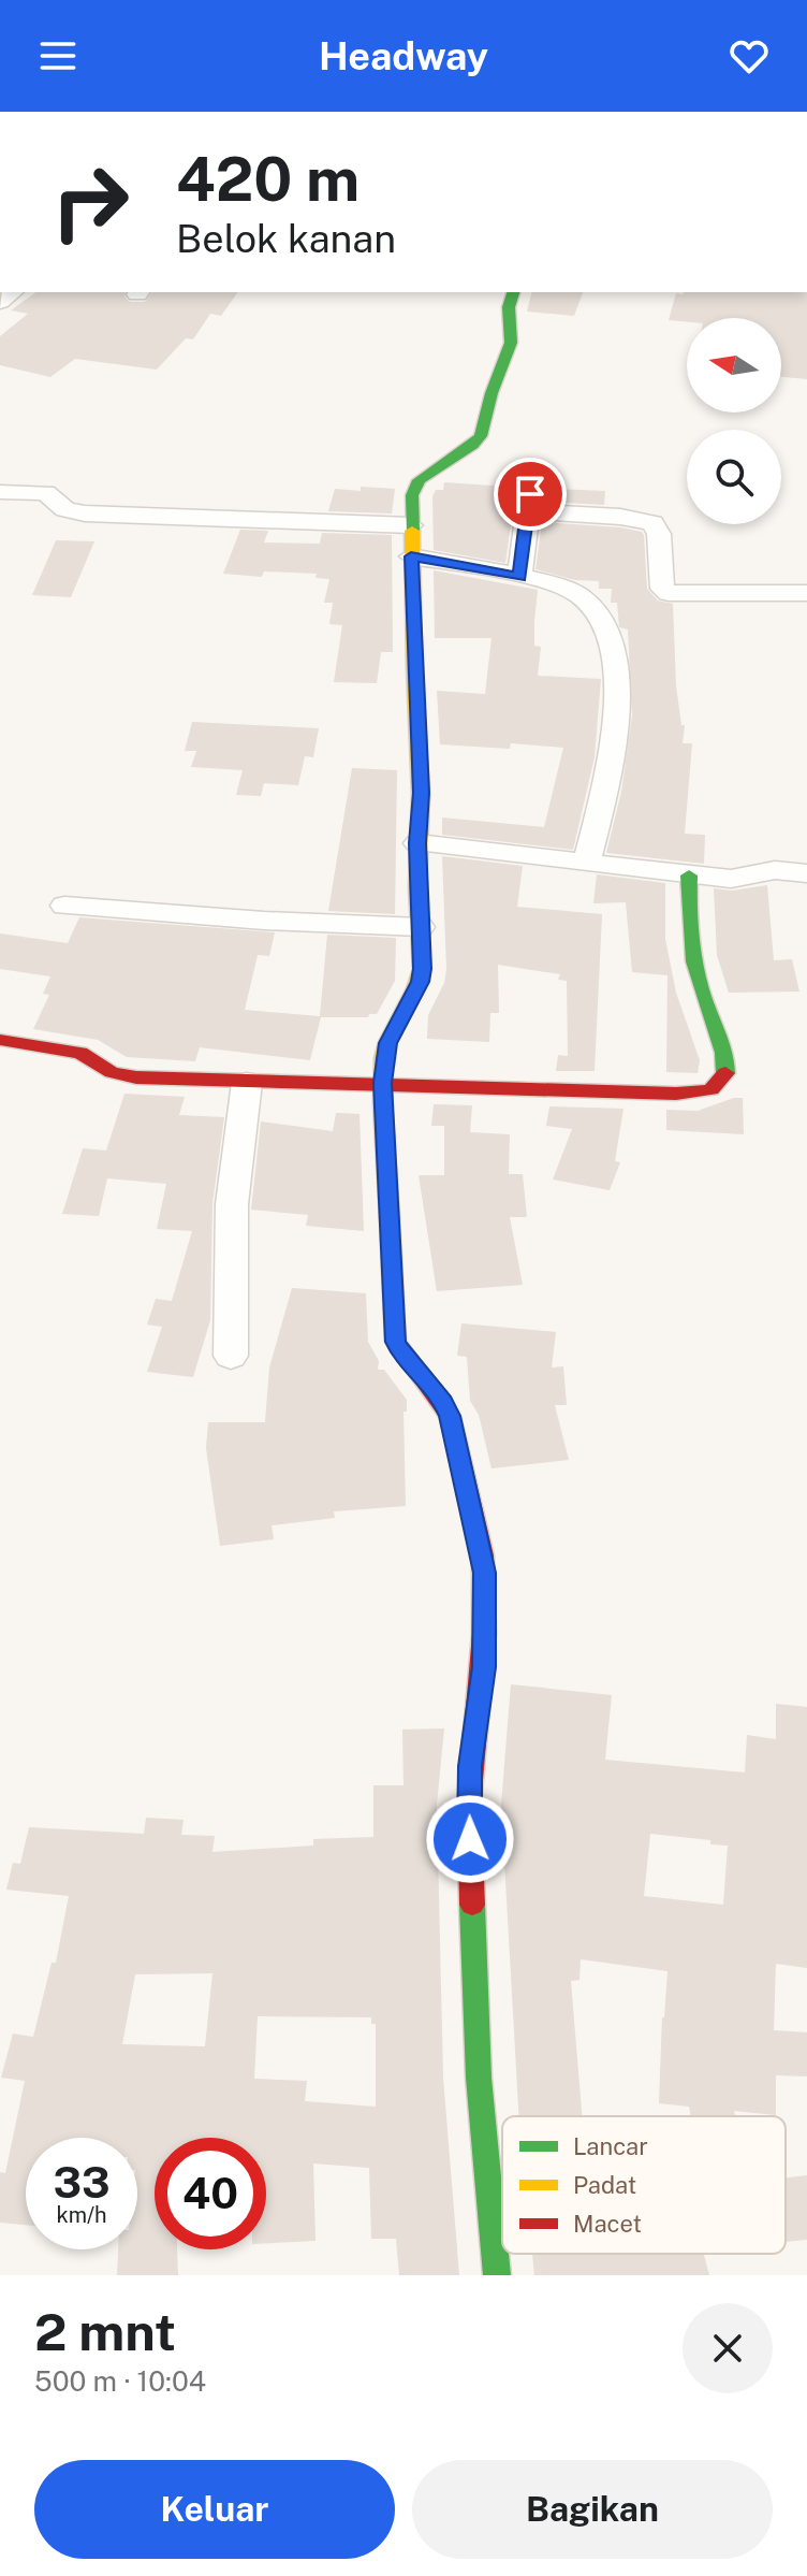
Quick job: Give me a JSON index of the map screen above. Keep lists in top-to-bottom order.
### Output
{
  "legend": ["Lancar", "Padat", "Macet"],
  "north": "left",
  "page": {
    "header": "Headway",
    "turn": ["420 m", "Belok kanan"],
    "speed": "33 km/h",
    "limit": "40",
    "heading": ["2 mnt", "500 m · 10:04"],
    "buttons": ["Keluar", "Bagikan"]
  }
}
